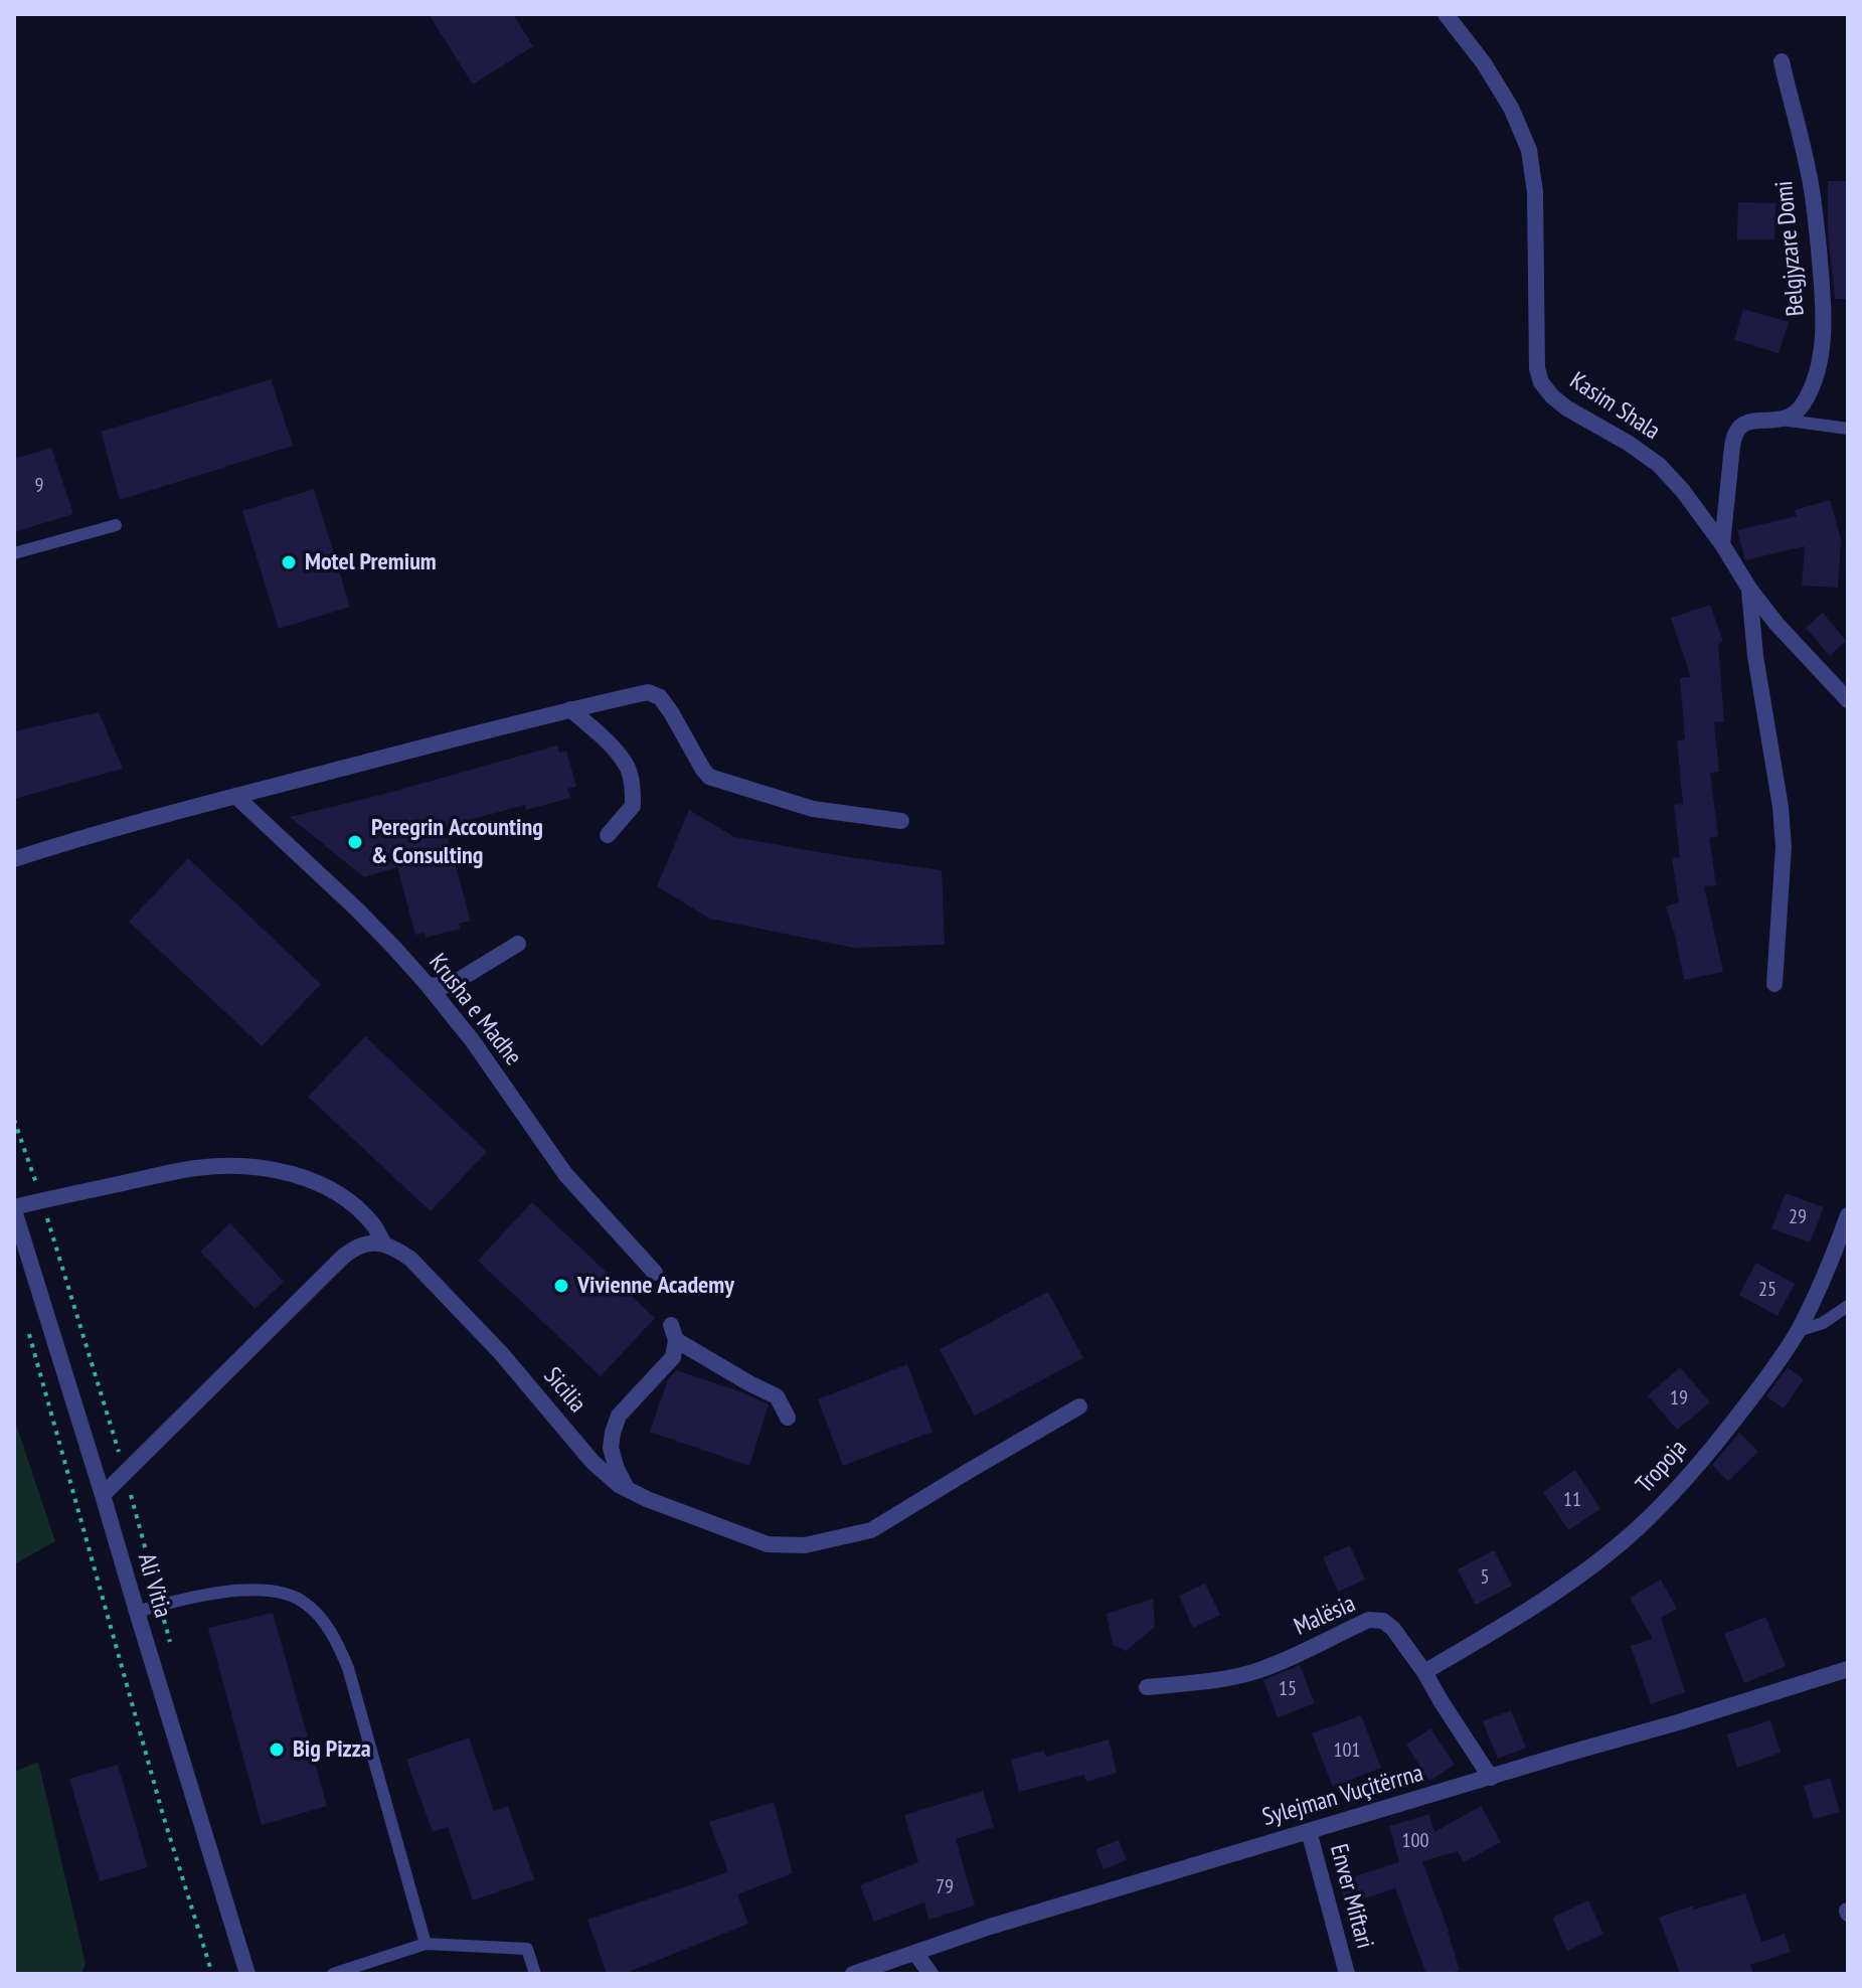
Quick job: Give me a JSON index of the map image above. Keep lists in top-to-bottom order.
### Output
{
  "streets": {
    "street": [
      "Belgjyzare Domi",
      "Kasim Shala",
      "Krusha e Madhe",
      "Sicilia",
      "Tropoja",
      "Ali Vitia",
      "Malësia",
      "Sylejman Vuçitërrna",
      "Enver Miftari"
    ]
  },
  "crossings": [
    ["Tropoja", "Malësia"],
    ["Malësia", "Sylejman Vuçitërrna"],
    ["Sylejman Vuçitërrna", "Enver Miftari"]
  ],
  "places": [
    "Motel Premium",
    "Peregrin Accounting & Consulting",
    "Vivienne Academy",
    "Big Pizza"
  ],
  "house_numbers": [
    "9",
    "29",
    "25",
    "19",
    "11",
    "5",
    "15",
    "101",
    "100",
    "79"
  ]
}
